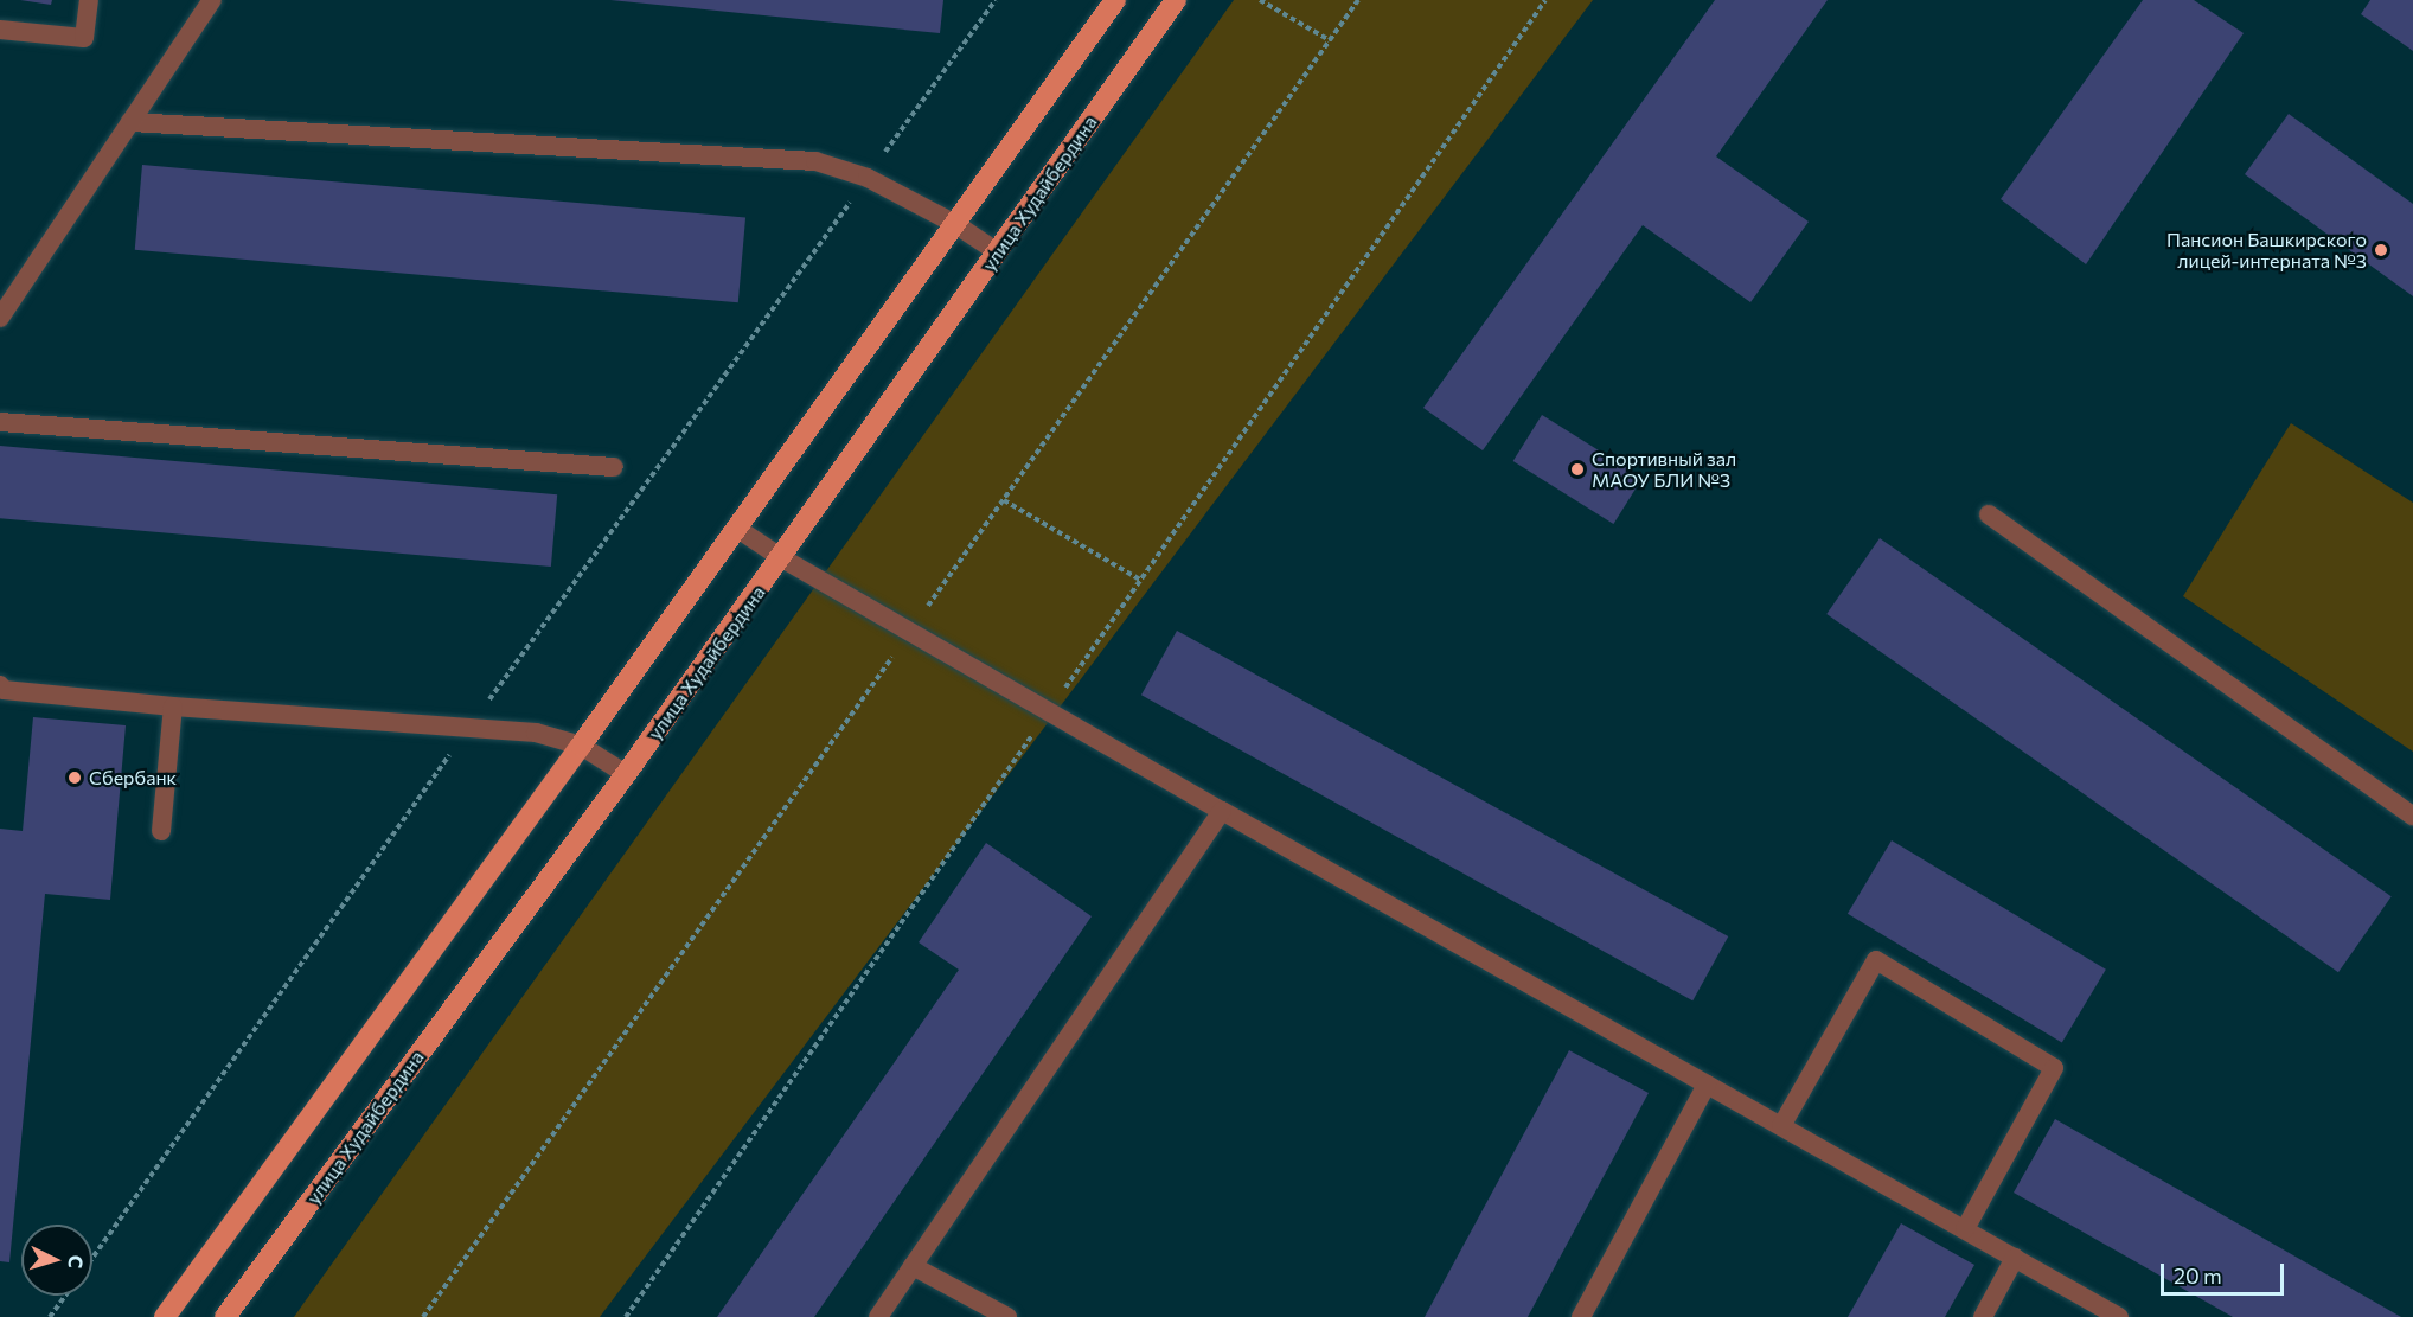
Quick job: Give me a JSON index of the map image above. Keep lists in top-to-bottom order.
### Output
{
  "streets": {
    "main road": ["улица Худайбердина"]
  },
  "places": ["Пансион Башкирского лицей-интерната №3", "Спортивный зал МАОУ БЛИ №3", "Сбербанк"],
  "scale_bar": "20 m",
  "north": "right"
}
